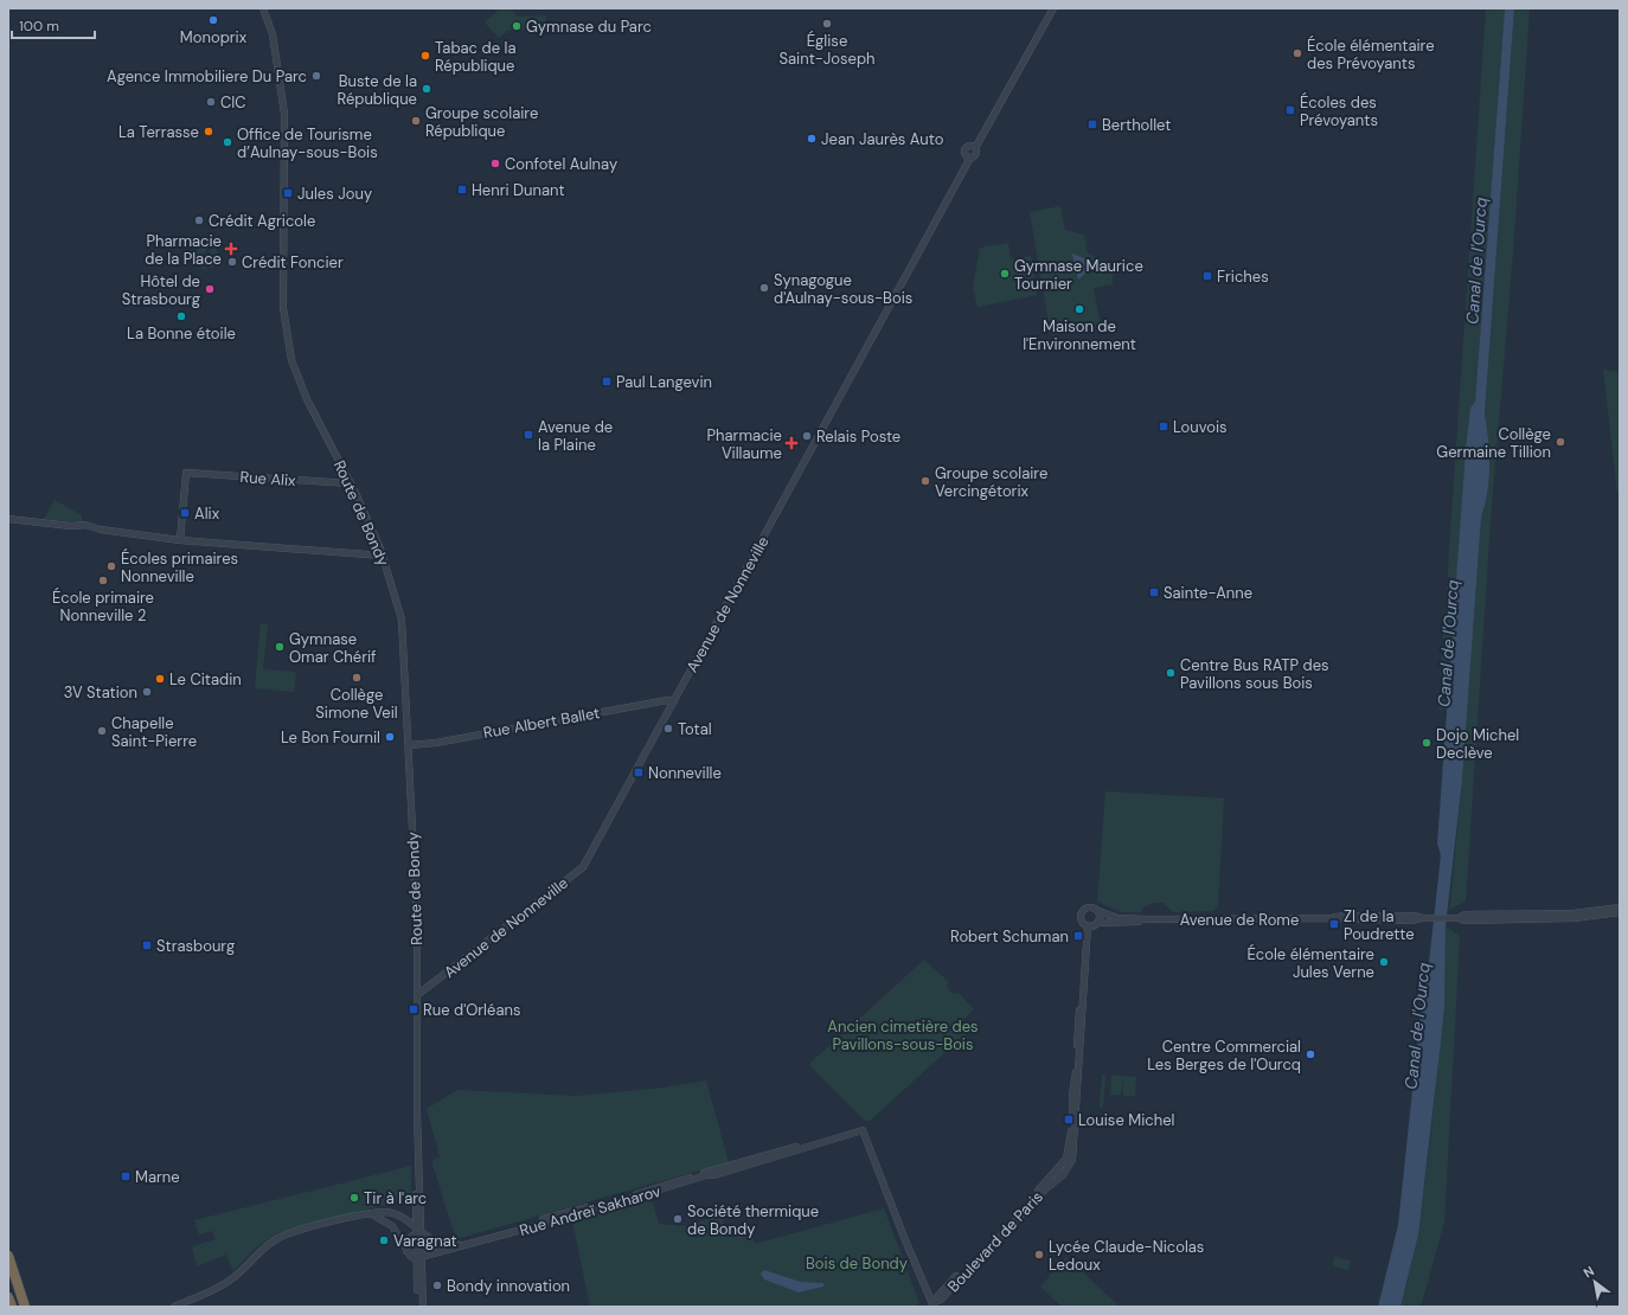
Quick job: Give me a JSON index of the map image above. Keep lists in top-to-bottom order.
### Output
{
  "streets": {
    "street": [
      "Rue Alix",
      "Route de Bondy",
      "Avenue de Nonneville",
      "Rue Albert Ballet",
      "Avenue de Rome",
      "Rue Andreï Sakharov",
      "Boulevard de Paris"
    ]
  },
  "crossings": [
    ["Rue Alix", "Route de Bondy"],
    ["Route de Bondy", "Avenue de Nonneville"],
    ["Route de Bondy", "Rue Albert Ballet"],
    ["Route de Bondy", "Rue Andreï Sakharov"],
    ["Avenue de Nonneville", "Rue Albert Ballet"],
    ["Avenue de Rome", "Boulevard de Paris"],
    ["Rue Andreï Sakharov", "Boulevard de Paris"]
  ],
  "water": ["Canal de l'Ourcq"],
  "parks": ["Ancien cimetière des Pavillons-sous-Bois", "Bois de Bondy"],
  "places": {
    "other": [
      "Monoprix",
      "Église Saint-Joseph",
      "Gymnase du Parc",
      "École élémentaire des Prévoyants",
      "Tabac de la République",
      "Agence Immobiliere Du Parc",
      "Buste de la République",
      "CIC",
      "Groupe scolaire République",
      "La Terrasse",
      "Jean Jaurès Auto",
      "Office de Tourisme d’Aulnay-sous-Bois",
      "Confotel Aulnay",
      "Crédit Agricole",
      "Crédit Foncier",
      "Gymnase Maurice Tournier",
      "Synagogue d'Aulnay-sous-Bois",
      "Hôtel de Strasbourg",
      "Maison de l'Environnement",
      "La Bonne étoile",
      "Relais Poste",
      "Collège Germaine Tillion",
      "Groupe scolaire Vercingétorix",
      "Écoles primaires Nonneville",
      "École primaire Nonneville 2",
      "Gymnase Omar Chérif",
      "Centre Bus RATP des Pavillons sous Bois",
      "Collège Simone Veil",
      "Le Citadin",
      "3V Station",
      "Total",
      "Chapelle Saint-Pierre",
      "Le Bon Fournil",
      "Dojo Michel Declève",
      "École élémentaire Jules Verne",
      "Centre Commercial Les Berges de l'Ourcq",
      "Tir à l'arc",
      "Société thermique de Bondy",
      "Varagnat",
      "Lycée Claude-Nicolas Ledoux",
      "Bondy innovation"
    ],
    "transit": [
      "Écoles des Prévoyants",
      "Berthollet",
      "Henri Dunant",
      "Jules Jouy",
      "Friches",
      "Paul Langevin",
      "Louvois",
      "Avenue de la Plaine",
      "Alix",
      "Sainte-Anne",
      "Nonneville",
      "ZI de la Poudrette",
      "Robert Schuman",
      "Strasbourg",
      "Rue d'Orléans",
      "Louise Michel",
      "Marne"
    ],
    "health": ["Pharmacie de la Place", "Pharmacie Villaume"]
  },
  "scale_bar": "100 m",
  "north": "top left"
}
